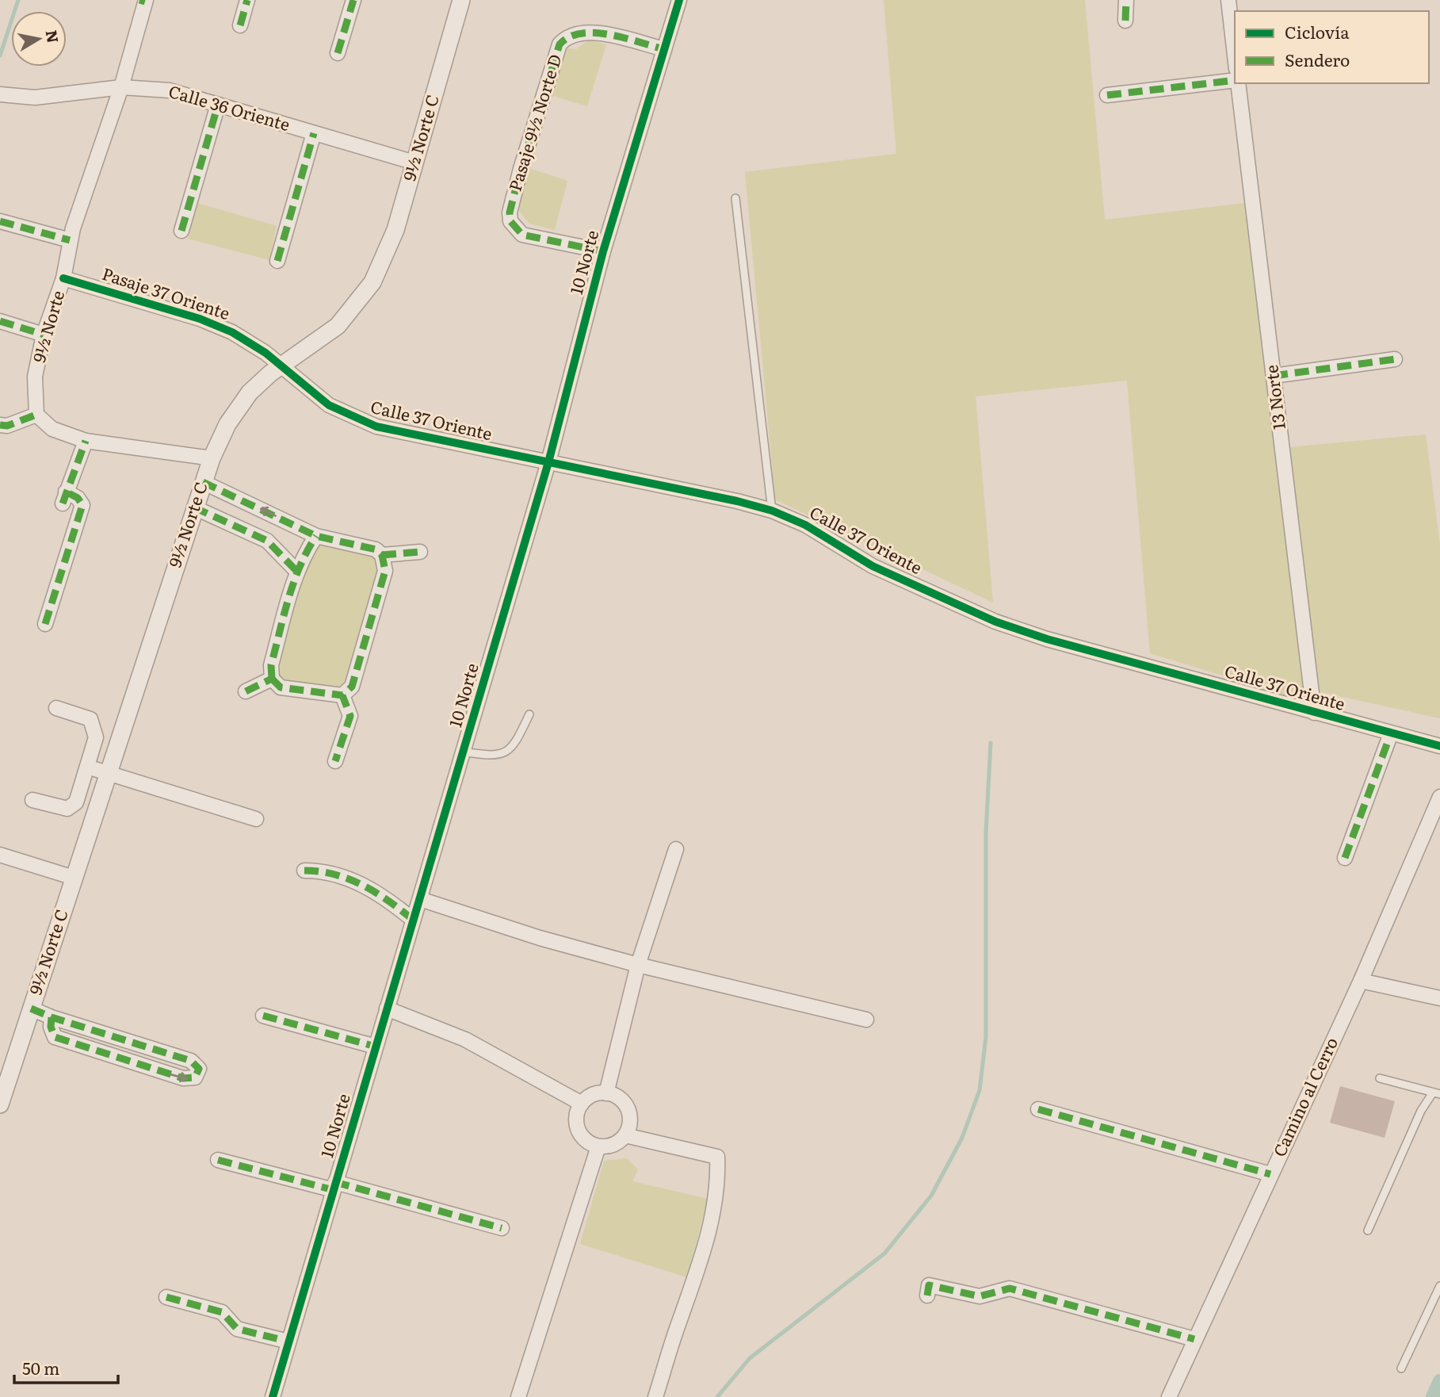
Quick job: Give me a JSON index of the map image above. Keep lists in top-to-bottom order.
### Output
{
  "streets": {
    "street": [
      "Calle 36 Oriente",
      "Pasaje 9½ Norte D",
      "9½ Norte C",
      "10 Norte",
      "Pasaje 37 Oriente",
      "9½ Norte",
      "13 Norte",
      "Calle 37 Oriente",
      "Camino al Cerro"
    ]
  },
  "crossings": [
    ["Calle 36 Oriente", "9½ Norte C"],
    ["Calle 36 Oriente", "9½ Norte"],
    ["Pasaje 9½ Norte D", "10 Norte"],
    ["9½ Norte C", "Pasaje 37 Oriente"],
    ["9½ Norte C", "Calle 37 Oriente"],
    ["10 Norte", "Calle 37 Oriente"],
    ["Pasaje 37 Oriente", "9½ Norte"],
    ["Pasaje 37 Oriente", "Calle 37 Oriente"],
    ["13 Norte", "Calle 37 Oriente"]
  ],
  "legend": ["Ciclovía", "Sendero"],
  "scale_bar": "50 m",
  "north": "right"
}
